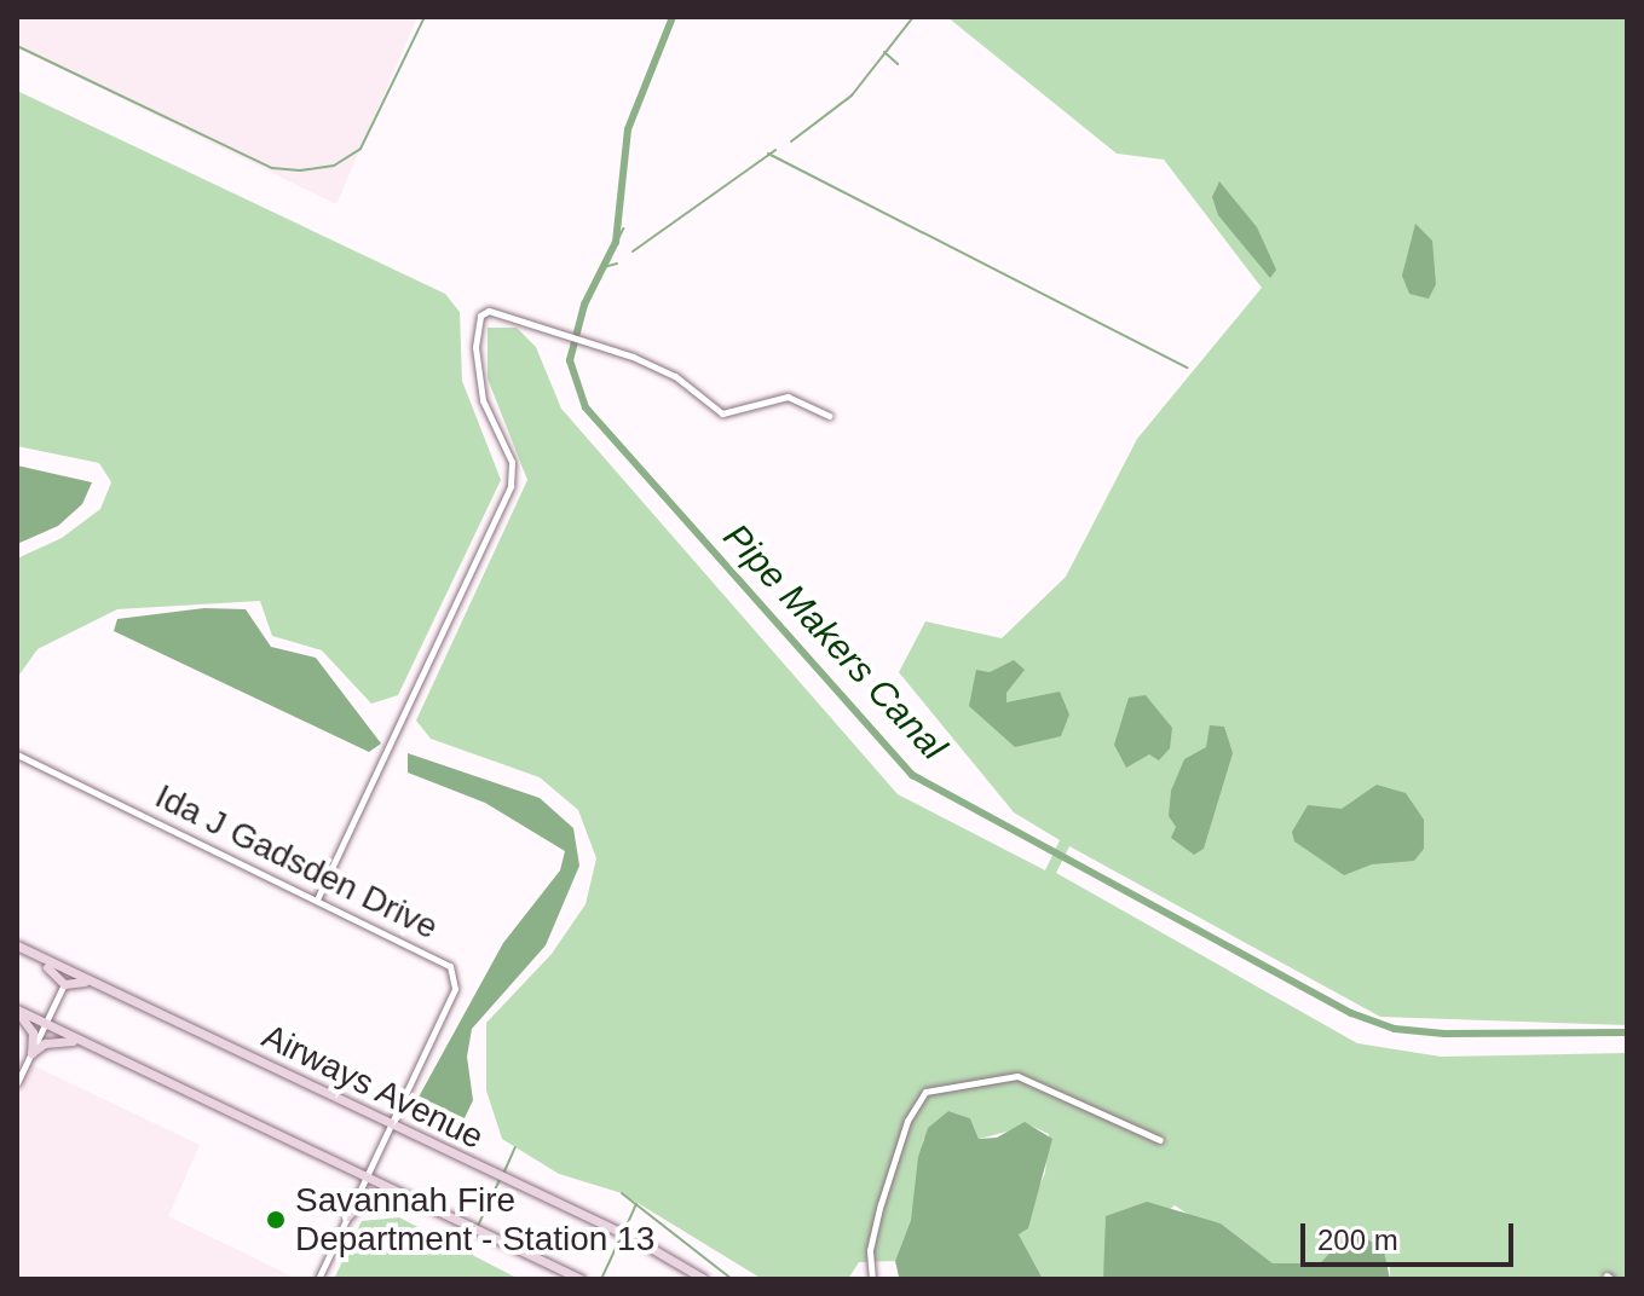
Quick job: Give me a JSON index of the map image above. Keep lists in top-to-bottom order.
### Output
{
  "streets": {
    "main road": ["Airways Avenue"],
    "street": ["Ida J Gadsden Drive"]
  },
  "crossings": [
    ["Ida J Gadsden Drive", "Airways Avenue"]
  ],
  "water": ["Pipe Makers Canal"],
  "places": ["Savannah Fire Department - Station 13"],
  "scale_bar": "200 m"
}
